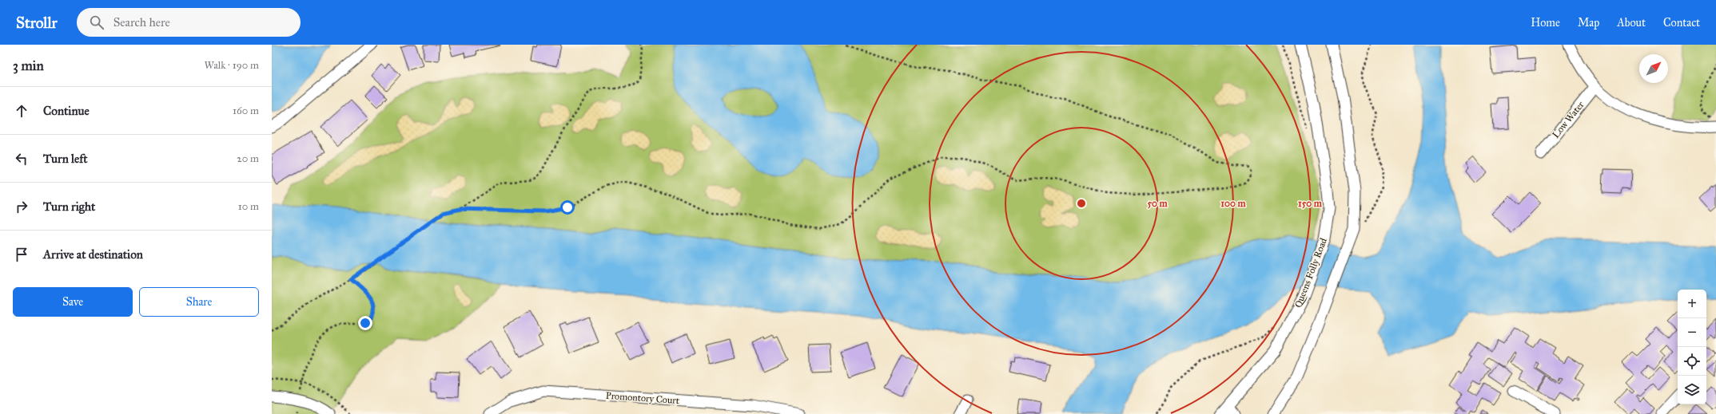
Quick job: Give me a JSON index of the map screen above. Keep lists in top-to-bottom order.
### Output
{
  "streets": {
    "street": ["Low Water", "Queens Folly Road", "Promontory Court"]
  },
  "north": "top right",
  "page": {
    "header": "Strollr",
    "search": "Search here",
    "nav": [
      "Home",
      "Map",
      "About",
      "Contact"
    ],
    "heading": ["3 min", "Walk · 190 m"],
    "list": [
      ["Continue", "160 m"],
      ["Turn left", "20 m"],
      ["Turn right", "10 m"],
      "Arrive at destination"
    ],
    "buttons": ["Save", "Share"],
    "map_buttons": ["+", "−"]
  },
  "rings": ["50 m", "100 m", "150 m"]
}
